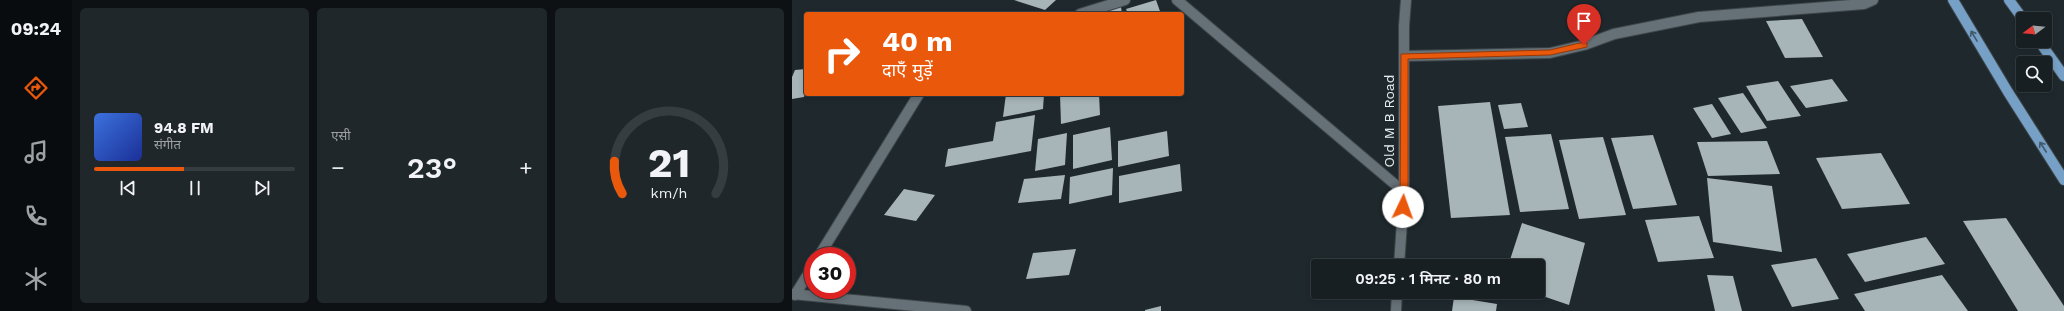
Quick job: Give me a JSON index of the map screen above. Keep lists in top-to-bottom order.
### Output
{
  "streets": {
    "street": ["Old M B Road"]
  },
  "north": "left",
  "page": {
    "tabs": "09:24",
    "tile": "एसी",
    "turn": ["40 m", "दाएँ मुड़ें"],
    "song": ["94.8 FM", "संगीत"],
    "heat": ["−", "23°", "+"],
    "limit": "30",
    "trip": "09:25 · 1 मिनट · 80 m",
    "gauge": ["21", "km/h"]
  }
}
